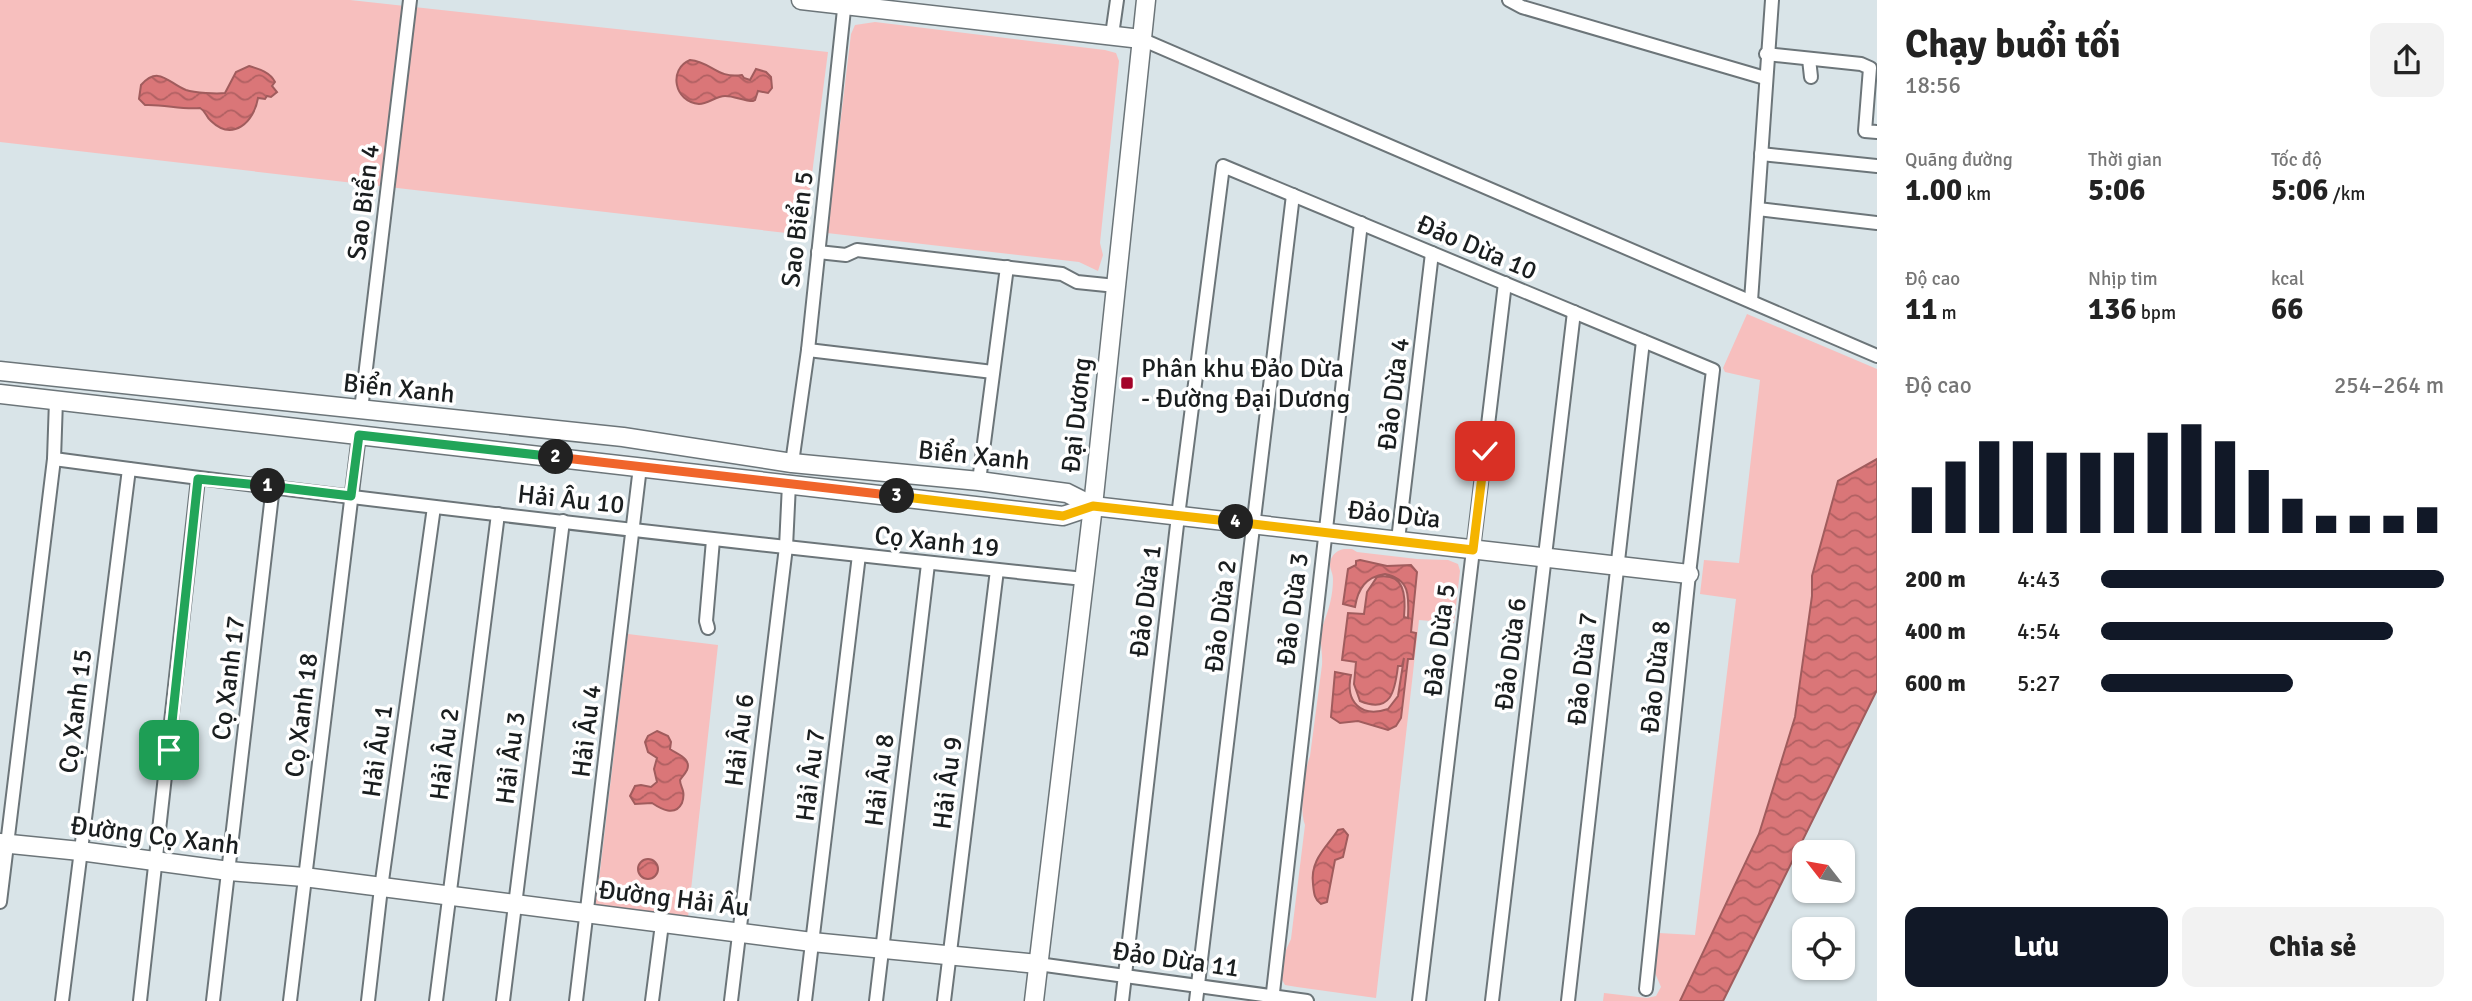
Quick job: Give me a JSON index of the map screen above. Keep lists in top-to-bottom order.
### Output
{
  "streets": {
    "street": [
      "Sao Biển 4",
      "Sao Biển 5",
      "Đảo Dừa 10",
      "Biển Xanh",
      "Đảo Dừa 4",
      "Đại Dương",
      "Hải Âu 10",
      "Đảo Dừa",
      "Cọ Xanh 19",
      "Đảo Dừa 1",
      "Đảo Dừa 3",
      "Đảo Dừa 2",
      "Đảo Dừa 5",
      "Đảo Dừa 6",
      "Đảo Dừa 7",
      "Đảo Dừa 8",
      "Cọ Xanh 17",
      "Cọ Xanh 15",
      "Cọ Xanh 18",
      "Hải Âu 4",
      "Hải Âu 6",
      "Hải Âu 1",
      "Hải Âu 2",
      "Hải Âu 3",
      "Hải Âu 7",
      "Hải Âu 8",
      "Hải Âu 9",
      "Đường Cọ Xanh",
      "Đường Hải Âu",
      "Đảo Dừa 11"
    ]
  },
  "crossings": [
    ["Sao Biển 4", "Biển Xanh"],
    ["Sao Biển 5", "Biển Xanh"],
    ["Đảo Dừa 10", "Đảo Dừa 4"],
    ["Đảo Dừa 10", "Đảo Dừa 1"],
    ["Đảo Dừa 10", "Đảo Dừa 3"],
    ["Đảo Dừa 10", "Đảo Dừa 2"],
    ["Đảo Dừa 10", "Đảo Dừa 5"],
    ["Đảo Dừa 10", "Đảo Dừa 6"],
    ["Đảo Dừa 10", "Đảo Dừa 7"],
    ["Đảo Dừa 10", "Đảo Dừa 8"],
    ["Biển Xanh", "Đại Dương"],
    ["Biển Xanh", "Đảo Dừa"],
    ["Biển Xanh", "Cọ Xanh 18"],
    ["Biển Xanh", "Hải Âu 4"],
    ["Biển Xanh", "Hải Âu 6"],
    ["Đảo Dừa 4", "Đảo Dừa"],
    ["Đại Dương", "Đảo Dừa"],
    ["Đại Dương", "Cọ Xanh 19"],
    ["Đại Dương", "Đường Hải Âu"],
    ["Đại Dương", "Đảo Dừa 11"],
    ["Hải Âu 10", "Cọ Xanh 19"],
    ["Hải Âu 10", "Cọ Xanh 18"],
    ["Hải Âu 10", "Hải Âu 4"],
    ["Hải Âu 10", "Hải Âu 6"],
    ["Hải Âu 10", "Hải Âu 1"],
    ["Hải Âu 10", "Hải Âu 2"],
    ["Hải Âu 10", "Hải Âu 3"],
    ["Đảo Dừa", "Đảo Dừa 1"],
    ["Đảo Dừa", "Đảo Dừa 3"],
    ["Đảo Dừa", "Đảo Dừa 2"],
    ["Đảo Dừa", "Đảo Dừa 5"],
    ["Đảo Dừa", "Đảo Dừa 6"],
    ["Đảo Dừa", "Đảo Dừa 7"],
    ["Đảo Dừa", "Đảo Dừa 8"],
    ["Cọ Xanh 19", "Hải Âu 6"],
    ["Cọ Xanh 19", "Hải Âu 7"],
    ["Cọ Xanh 19", "Hải Âu 8"],
    ["Cọ Xanh 19", "Hải Âu 9"],
    ["Đảo Dừa 1", "Đảo Dừa 11"],
    ["Đảo Dừa 3", "Đảo Dừa 11"],
    ["Đảo Dừa 2", "Đảo Dừa 11"],
    ["Cọ Xanh 17", "Đường Cọ Xanh"],
    ["Cọ Xanh 15", "Đường Cọ Xanh"],
    ["Cọ Xanh 18", "Đường Cọ Xanh"],
    ["Cọ Xanh 18", "Đường Hải Âu"],
    ["Hải Âu 4", "Đường Hải Âu"],
    ["Hải Âu 6", "Đường Hải Âu"],
    ["Hải Âu 1", "Đường Hải Âu"],
    ["Hải Âu 2", "Đường Hải Âu"],
    ["Hải Âu 3", "Đường Hải Âu"],
    ["Hải Âu 7", "Đường Hải Âu"],
    ["Hải Âu 8", "Đường Hải Âu"],
    ["Hải Âu 9", "Đường Hải Âu"],
    ["Đường Cọ Xanh", "Đường Hải Âu"],
    ["Đường Hải Âu", "Đảo Dừa 11"]
  ],
  "places": {
    "transit": ["Phân khu Đảo Dừa - Đường Đại Dương"]
  },
  "north": "top left",
  "page": {
    "heading": ["Chạy buổi tối", "18:56"],
    "stats": [
      ["Quãng đường", "1.00 km"],
      ["Thời gian", "5:06"],
      ["Tốc độ", "5:06 /km"],
      ["Độ cao", "11 m"],
      ["Nhịp tim", "136 bpm"],
      ["kcal", "66"]
    ],
    "chart": ["Độ cao", "254–264 m"],
    "pins": [
      "2",
      "1",
      "3",
      "4"
    ],
    "list": [
      {
        "name": "200 m",
        "note": "4:43"
      },
      {
        "name": "400 m",
        "note": "4:54"
      },
      {
        "name": "600 m",
        "note": "5:27"
      }
    ],
    "buttons": ["Lưu", "Chia sẻ"]
  }
}
